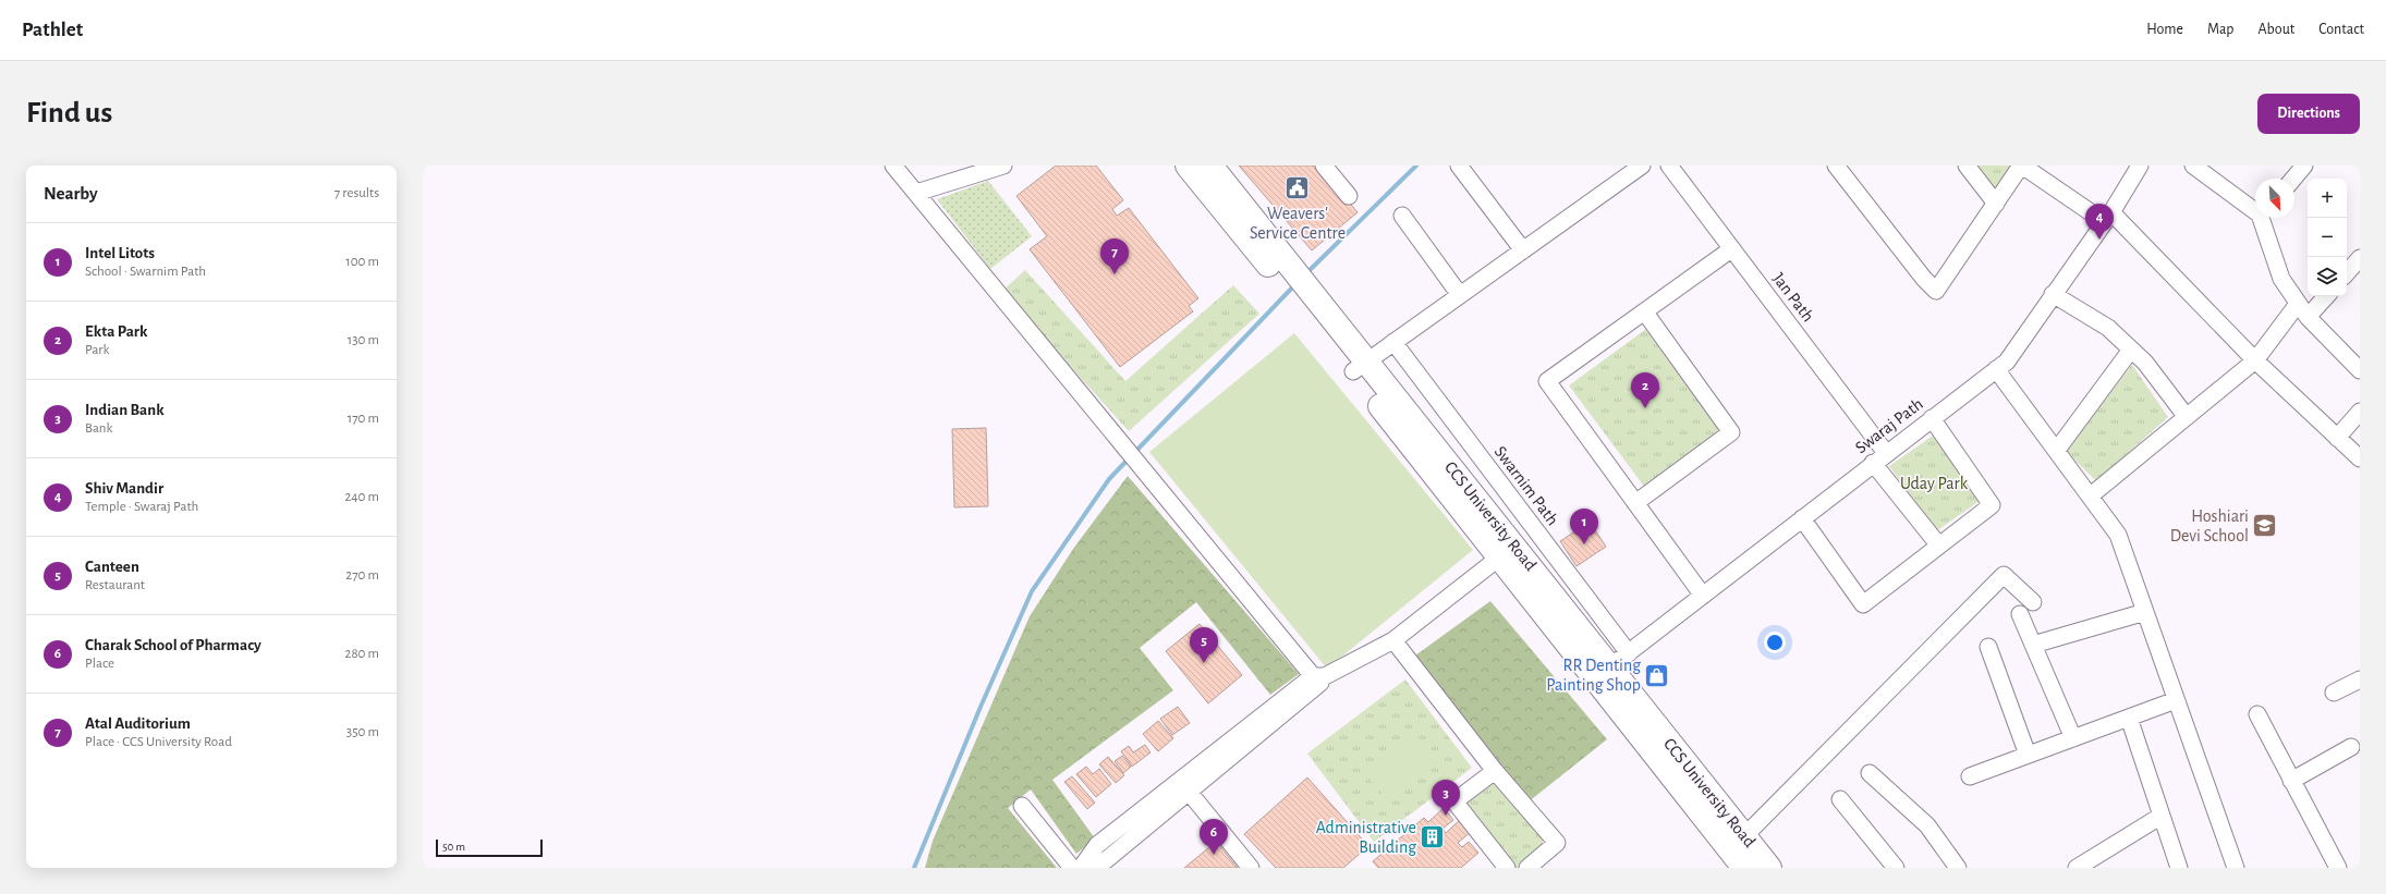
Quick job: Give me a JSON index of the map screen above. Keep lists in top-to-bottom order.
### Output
{
  "streets": {
    "highway": ["CCS University Road"],
    "street": ["Jan Path", "Swaraj Path", "Swarnim Path"]
  },
  "crossings": [
    ["Jan Path", "Swaraj Path"],
    ["Swaraj Path", "Swarnim Path"],
    ["Swaraj Path", "CCS University Road"]
  ],
  "parks": ["Uday Park"],
  "places": {
    "public building": ["Weavers' Service Centre"],
    "school or university": ["Hoshiari Devi School"],
    "shop": ["RR Denting Painting Shop"],
    "building": ["Administrative Building"]
  },
  "scale_bar": "50 m",
  "north": "bottom right",
  "page": {
    "header": "Pathlet",
    "nav": [
      "Home",
      "Map",
      "About",
      "Contact"
    ],
    "buttons": "Directions",
    "title": "Find us",
    "heading": ["Nearby", "7 results"],
    "map_buttons": ["+", "−"],
    "pins": [
      "4",
      "7",
      "2",
      "1",
      "5",
      "3",
      "6"
    ],
    "list": [
      {
        "mark": "1",
        "name": "Intel Litots",
        "note": "School · Swarnim Path",
        "value": "100 m"
      },
      {
        "mark": "2",
        "name": "Ekta Park",
        "note": "Park",
        "value": "130 m"
      },
      {
        "mark": "3",
        "name": "Indian Bank",
        "note": "Bank",
        "value": "170 m"
      },
      {
        "mark": "4",
        "name": "Shiv Mandir",
        "note": "Temple · Swaraj Path",
        "value": "240 m"
      },
      {
        "mark": "5",
        "name": "Canteen",
        "note": "Restaurant",
        "value": "270 m"
      },
      {
        "mark": "6",
        "name": "Charak School of Pharmacy",
        "note": "Place",
        "value": "280 m"
      },
      {
        "mark": "7",
        "name": "Atal Auditorium",
        "note": "Place · CCS University Road",
        "value": "350 m"
      }
    ],
    "scale": "50 m"
  }
}
